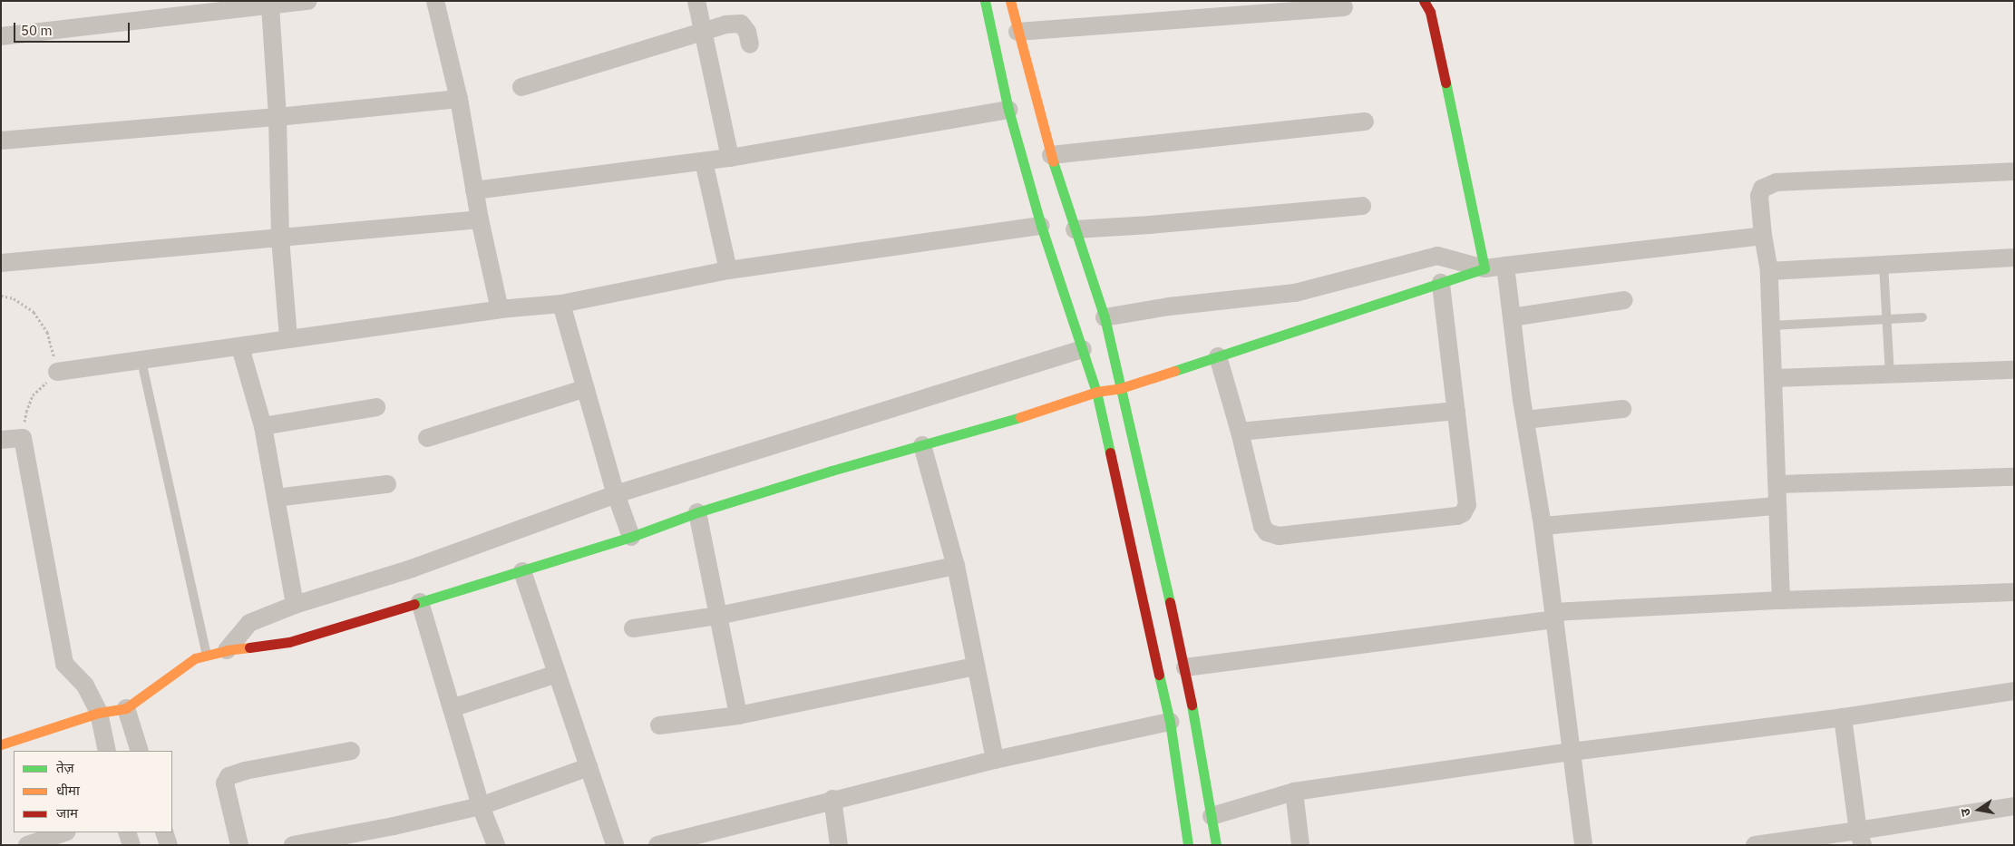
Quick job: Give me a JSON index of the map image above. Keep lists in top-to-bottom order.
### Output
{
  "legend": ["तेज़", "धीमा", "जाम"],
  "scale_bar": "50 m",
  "north": "left"
}
